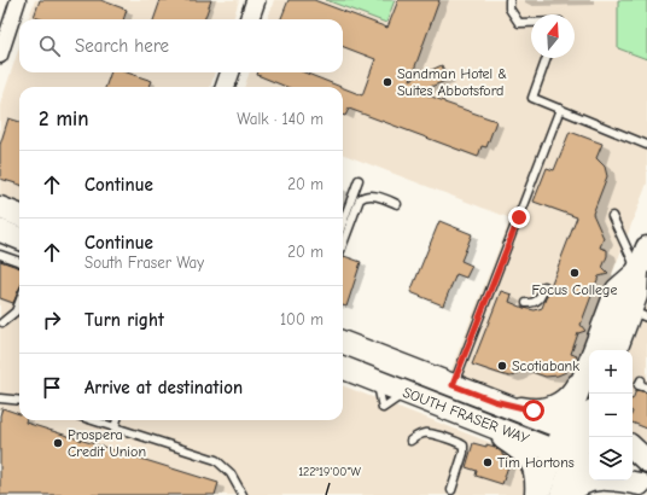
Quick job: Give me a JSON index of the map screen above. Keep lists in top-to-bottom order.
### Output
{
  "streets": {
    "main road": ["SOUTH FRASER WAY"]
  },
  "places": [
    "Sandman Hotel & Suites Abbotsford",
    "Focus College",
    "Scotiabank",
    "Prospera Credit Union",
    "Tim Hortons"
  ],
  "north": "top",
  "page": {
    "search": "Search here",
    "heading": ["2 min", "Walk · 140 m"],
    "list": [
      ["Continue", "20 m"],
      ["Continue", "South Fraser Way", "20 m"],
      ["Turn right", "100 m"],
      "Arrive at destination"
    ],
    "map_buttons": ["+", "−"]
  },
  "coordinates": ["122°19'00\"W"]
}
